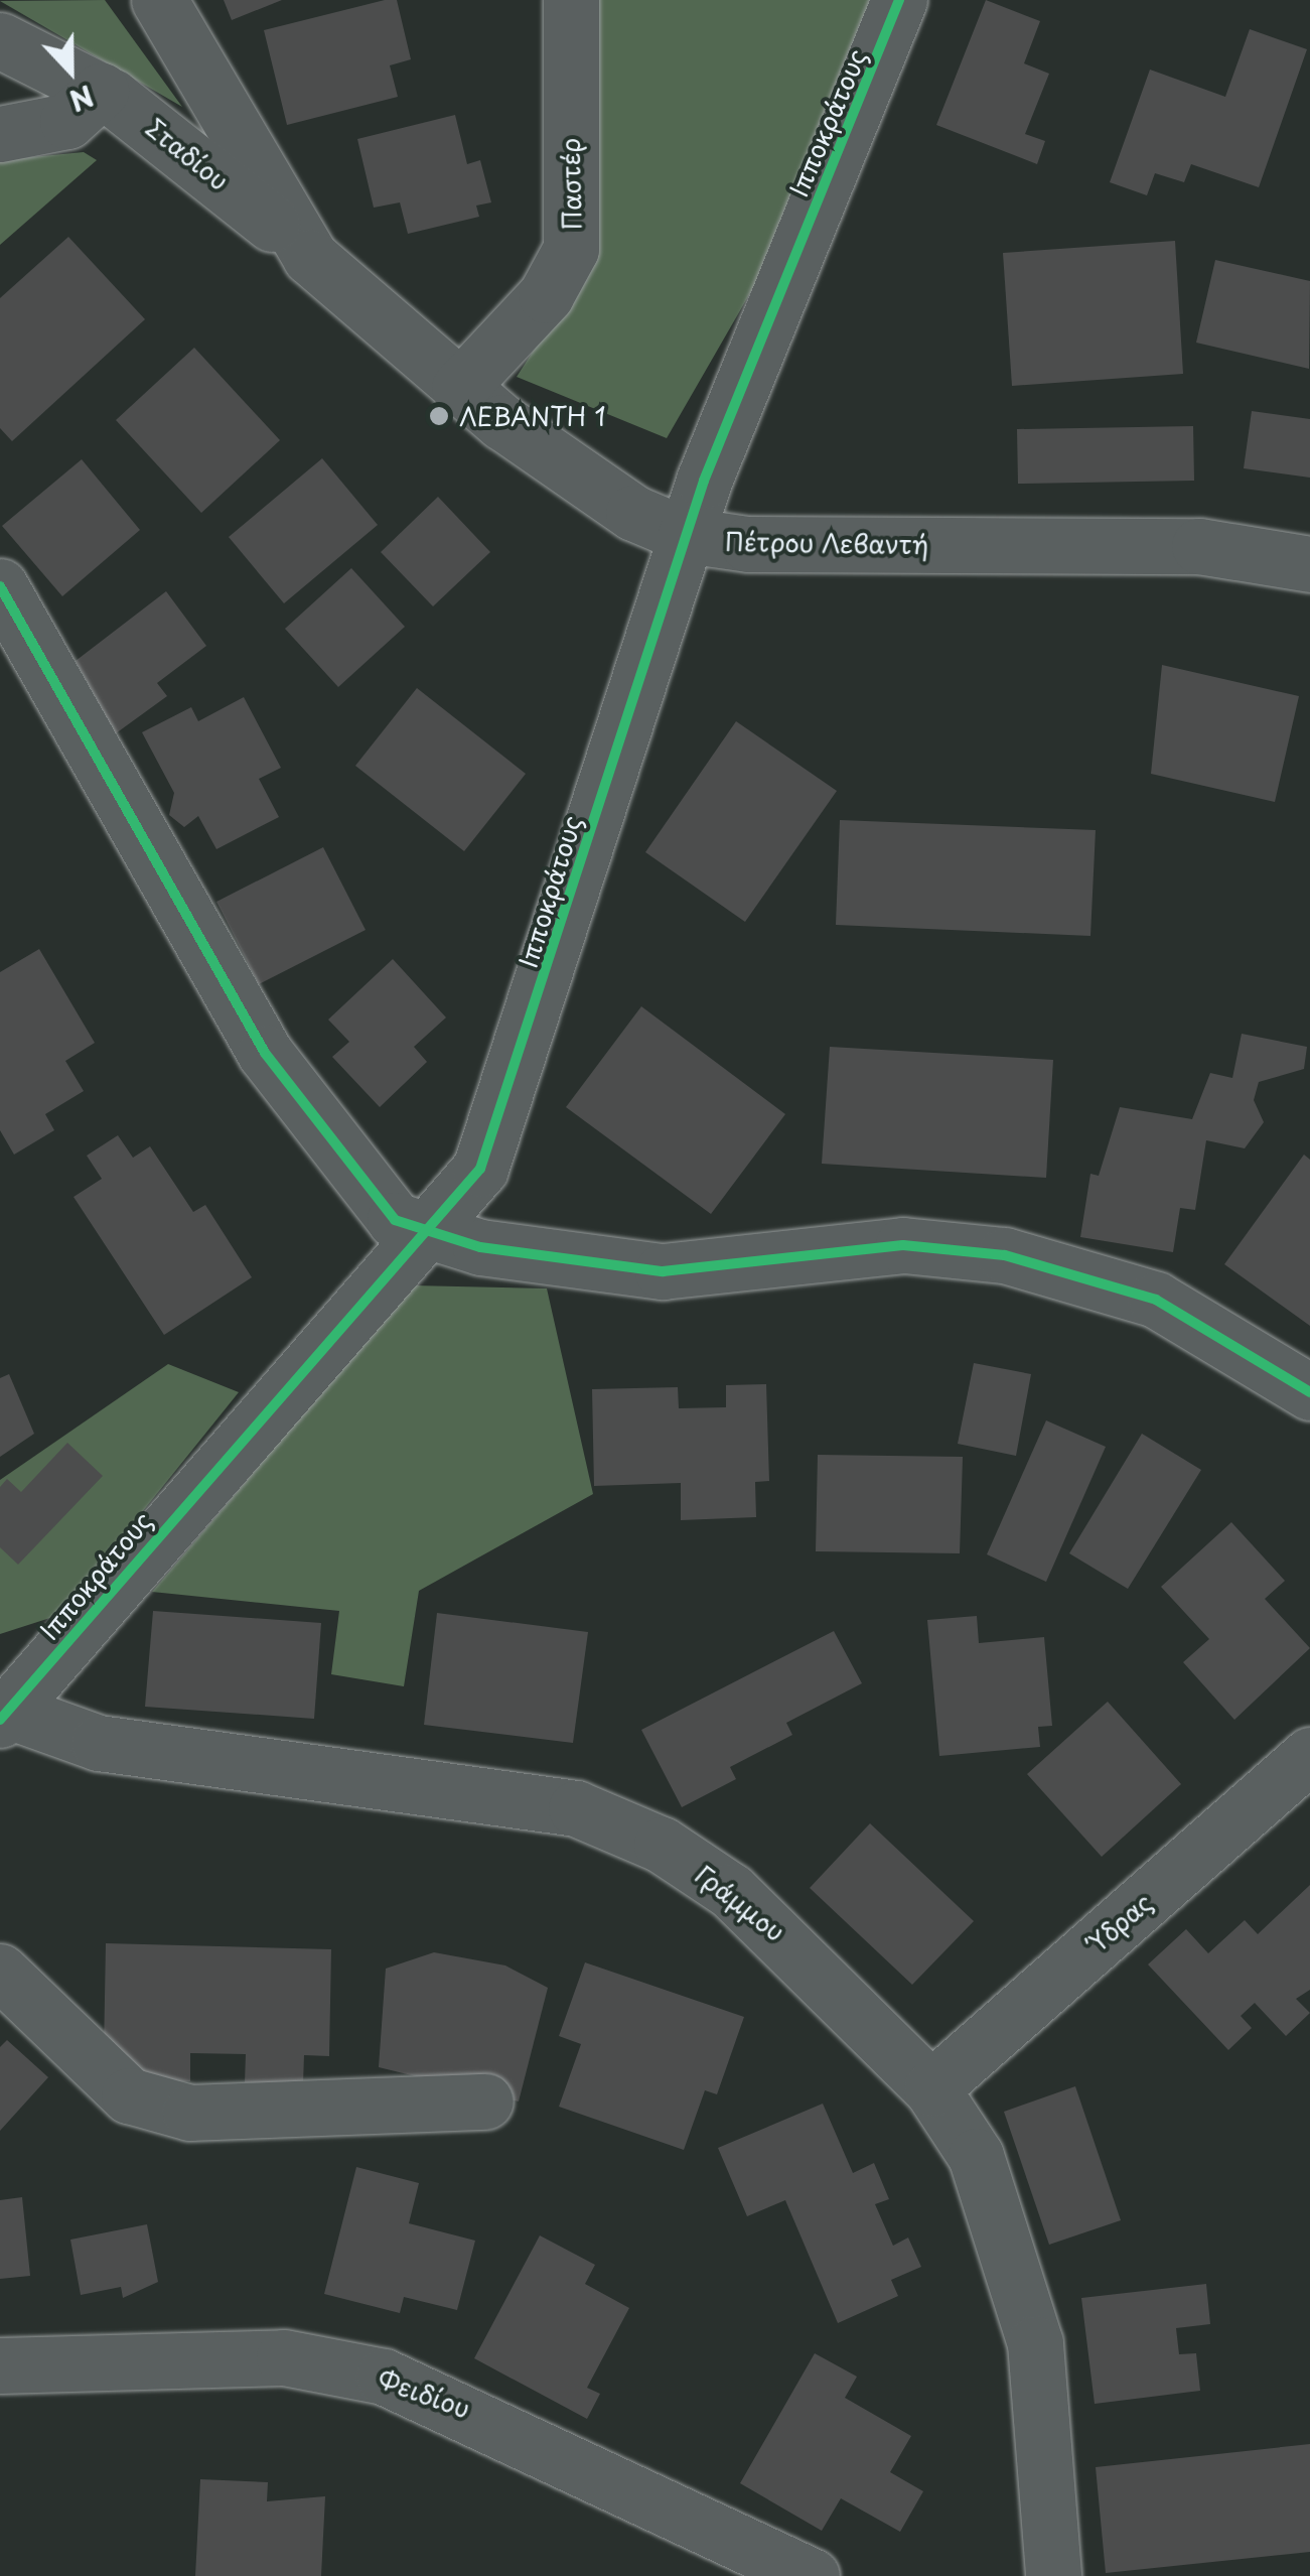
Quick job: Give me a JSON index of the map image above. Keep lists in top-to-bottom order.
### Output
{
  "streets": {
    "street": [
      "Ιπποκράτους",
      "Σταδίου",
      "Παστέρ",
      "Πέτρου Λεβαντή",
      "Γράμμου",
      "Ύδρας",
      "Φειδίου"
    ]
  },
  "crossings": [
    ["Ιπποκράτους", "Πέτρου Λεβαντή"],
    ["Ιπποκράτους", "Γράμμου"],
    ["Σταδίου", "Πέτρου Λεβαντή"],
    ["Παστέρ", "Πέτρου Λεβαντή"],
    ["Γράμμου", "Ύδρας"]
  ],
  "places": ["ΛΕΒΑΝΤΗ 1"],
  "north": "bottom"
}
